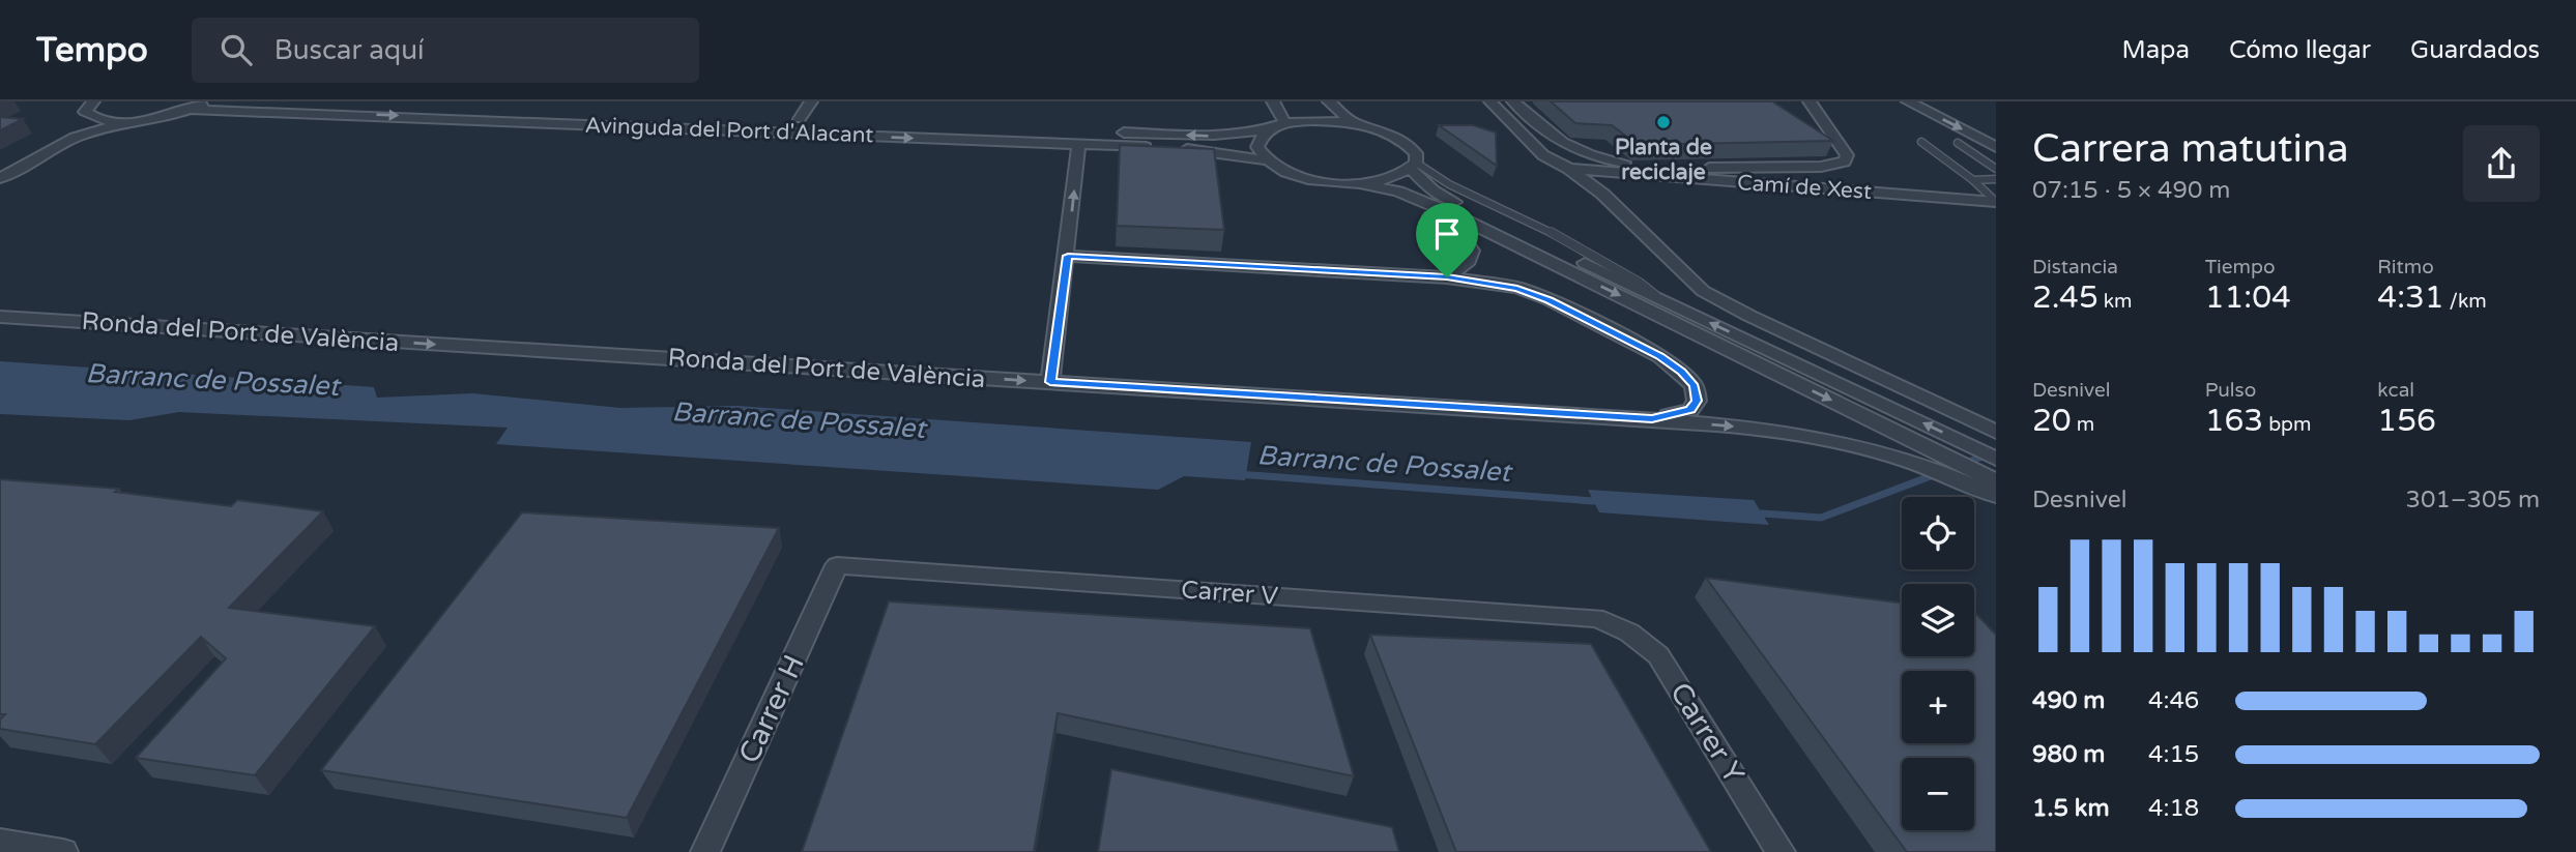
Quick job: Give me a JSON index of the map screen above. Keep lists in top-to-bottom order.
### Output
{
  "streets": {
    "street": [
      "Avinguda del Port d'Alacant",
      "Camí de Xest",
      "Ronda del Port de València",
      "Carrer V",
      "Carrer H",
      "Carrer Y"
    ]
  },
  "crossings": [
    ["Carrer V", "Carrer H"],
    ["Carrer V", "Carrer Y"]
  ],
  "water": ["Barranc de Possalet"],
  "places": ["Planta de reciclaje"],
  "page": {
    "header": "Tempo",
    "search": "Buscar aquí",
    "nav": ["Mapa", "Cómo llegar", "Guardados"],
    "heading": ["Carrera matutina", "07:15 · 5 × 490 m"],
    "stats": [
      ["Distancia", "2.45 km"],
      ["Tiempo", "11:04"],
      ["Ritmo", "4:31 /km"],
      ["Desnivel", "20 m"],
      ["Pulso", "163 bpm"],
      ["kcal", "156"]
    ],
    "chart": ["Desnivel", "301–305 m"],
    "map_buttons": ["+", "−"],
    "list": [
      {
        "name": "490 m",
        "note": "4:46"
      },
      {
        "name": "980 m",
        "note": "4:15"
      },
      {
        "name": "1.5 km",
        "note": "4:18"
      }
    ]
  }
}
